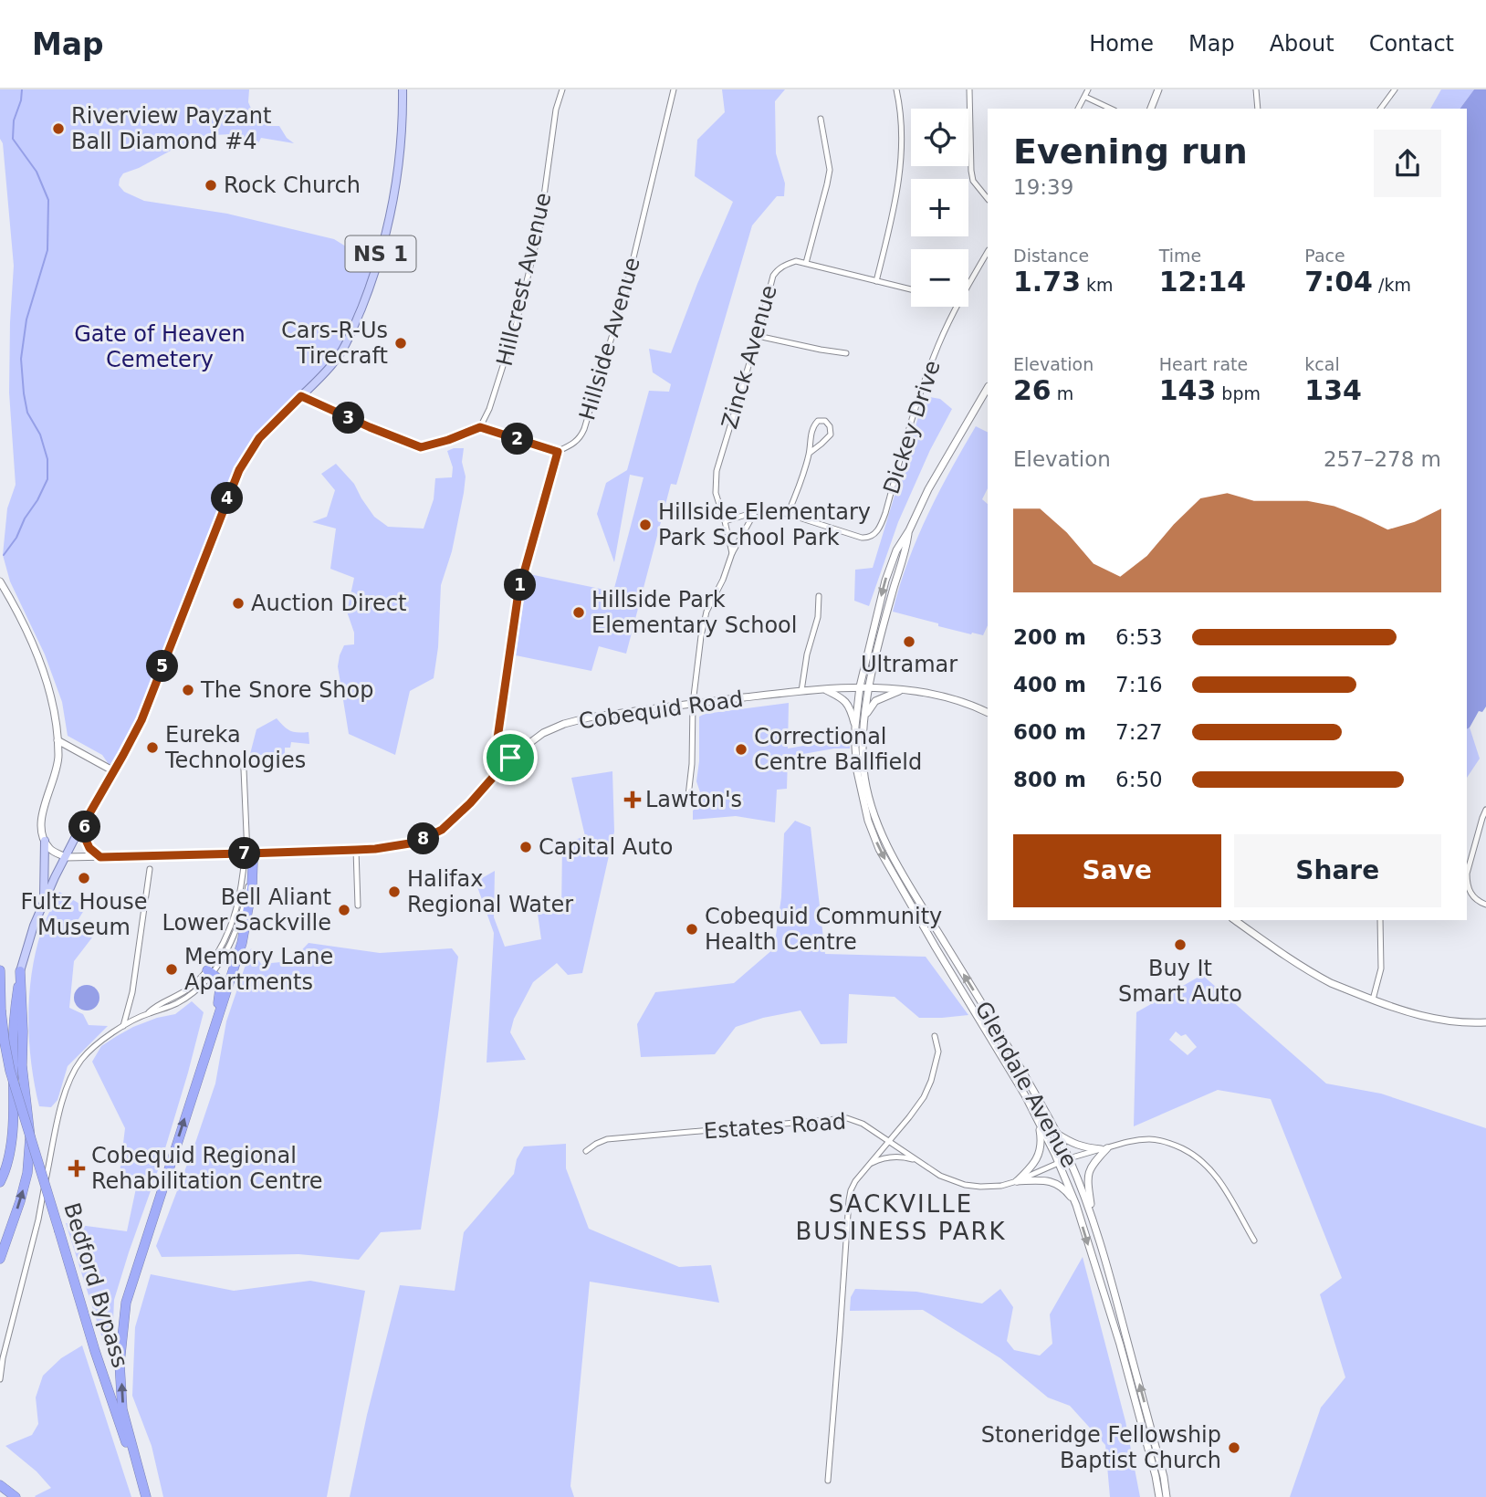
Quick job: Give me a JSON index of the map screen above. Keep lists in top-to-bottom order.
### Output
{
  "streets": {
    "highway": ["Bedford Bypass"],
    "main road": ["NS 1", "Cobequid Road", "Glendale Avenue"],
    "street": [
      "Hillcrest Avenue",
      "Hillside Avenue",
      "Zinck Avenue",
      "Dickey Drive",
      "Estates Road"
    ]
  },
  "crossings": [
    ["NS 1", "Cobequid Road"],
    ["Zinck Avenue", "Dickey Drive"],
    ["Cobequid Road", "Glendale Avenue"],
    ["Glendale Avenue", "Estates Road"]
  ],
  "districts": ["SACKVILLE BUSINESS PARK"],
  "parks": ["Gate of Heaven Cemetery"],
  "places": {
    "other": [
      "Riverview Payzant Ball Diamond #4",
      "Rock Church",
      "Cars-R-Us Tirecraft",
      "Hillside Elementary Park School Park",
      "Auction Direct",
      "Hillside Park Elementary School",
      "Ultramar",
      "The Snore Shop",
      "Eureka Technologies",
      "Correctional Centre Ballfield",
      "Capital Auto",
      "Fultz House Museum",
      "Halifax Regional Water",
      "Bell Aliant Lower Sackville",
      "Cobequid Community Health Centre",
      "Buy It Smart Auto",
      "Memory Lane Apartments",
      "Stoneridge Fellowship Baptist Church"
    ],
    "health": ["Lawton's", "Cobequid Regional Rehabilitation Centre"]
  },
  "page": {
    "header": "Map",
    "nav": [
      "Home",
      "Map",
      "About",
      "Contact"
    ],
    "map_buttons": ["+", "−"],
    "heading": ["Evening run", "19:39"],
    "stats": [
      ["Distance", "1.73 km"],
      ["Time", "12:14"],
      ["Pace", "7:04 /km"],
      ["Elevation", "26 m"],
      ["Heart rate", "143 bpm"],
      ["kcal", "134"]
    ],
    "pins": [
      "3",
      "2",
      "4",
      "1",
      "5",
      "6",
      "8",
      "7"
    ],
    "chart": ["Elevation", "257–278 m"],
    "list": [
      {
        "name": "200 m",
        "note": "6:53"
      },
      {
        "name": "400 m",
        "note": "7:16"
      },
      {
        "name": "600 m",
        "note": "7:27"
      },
      {
        "name": "800 m",
        "note": "6:50"
      }
    ],
    "buttons": ["Save", "Share"]
  }
}
